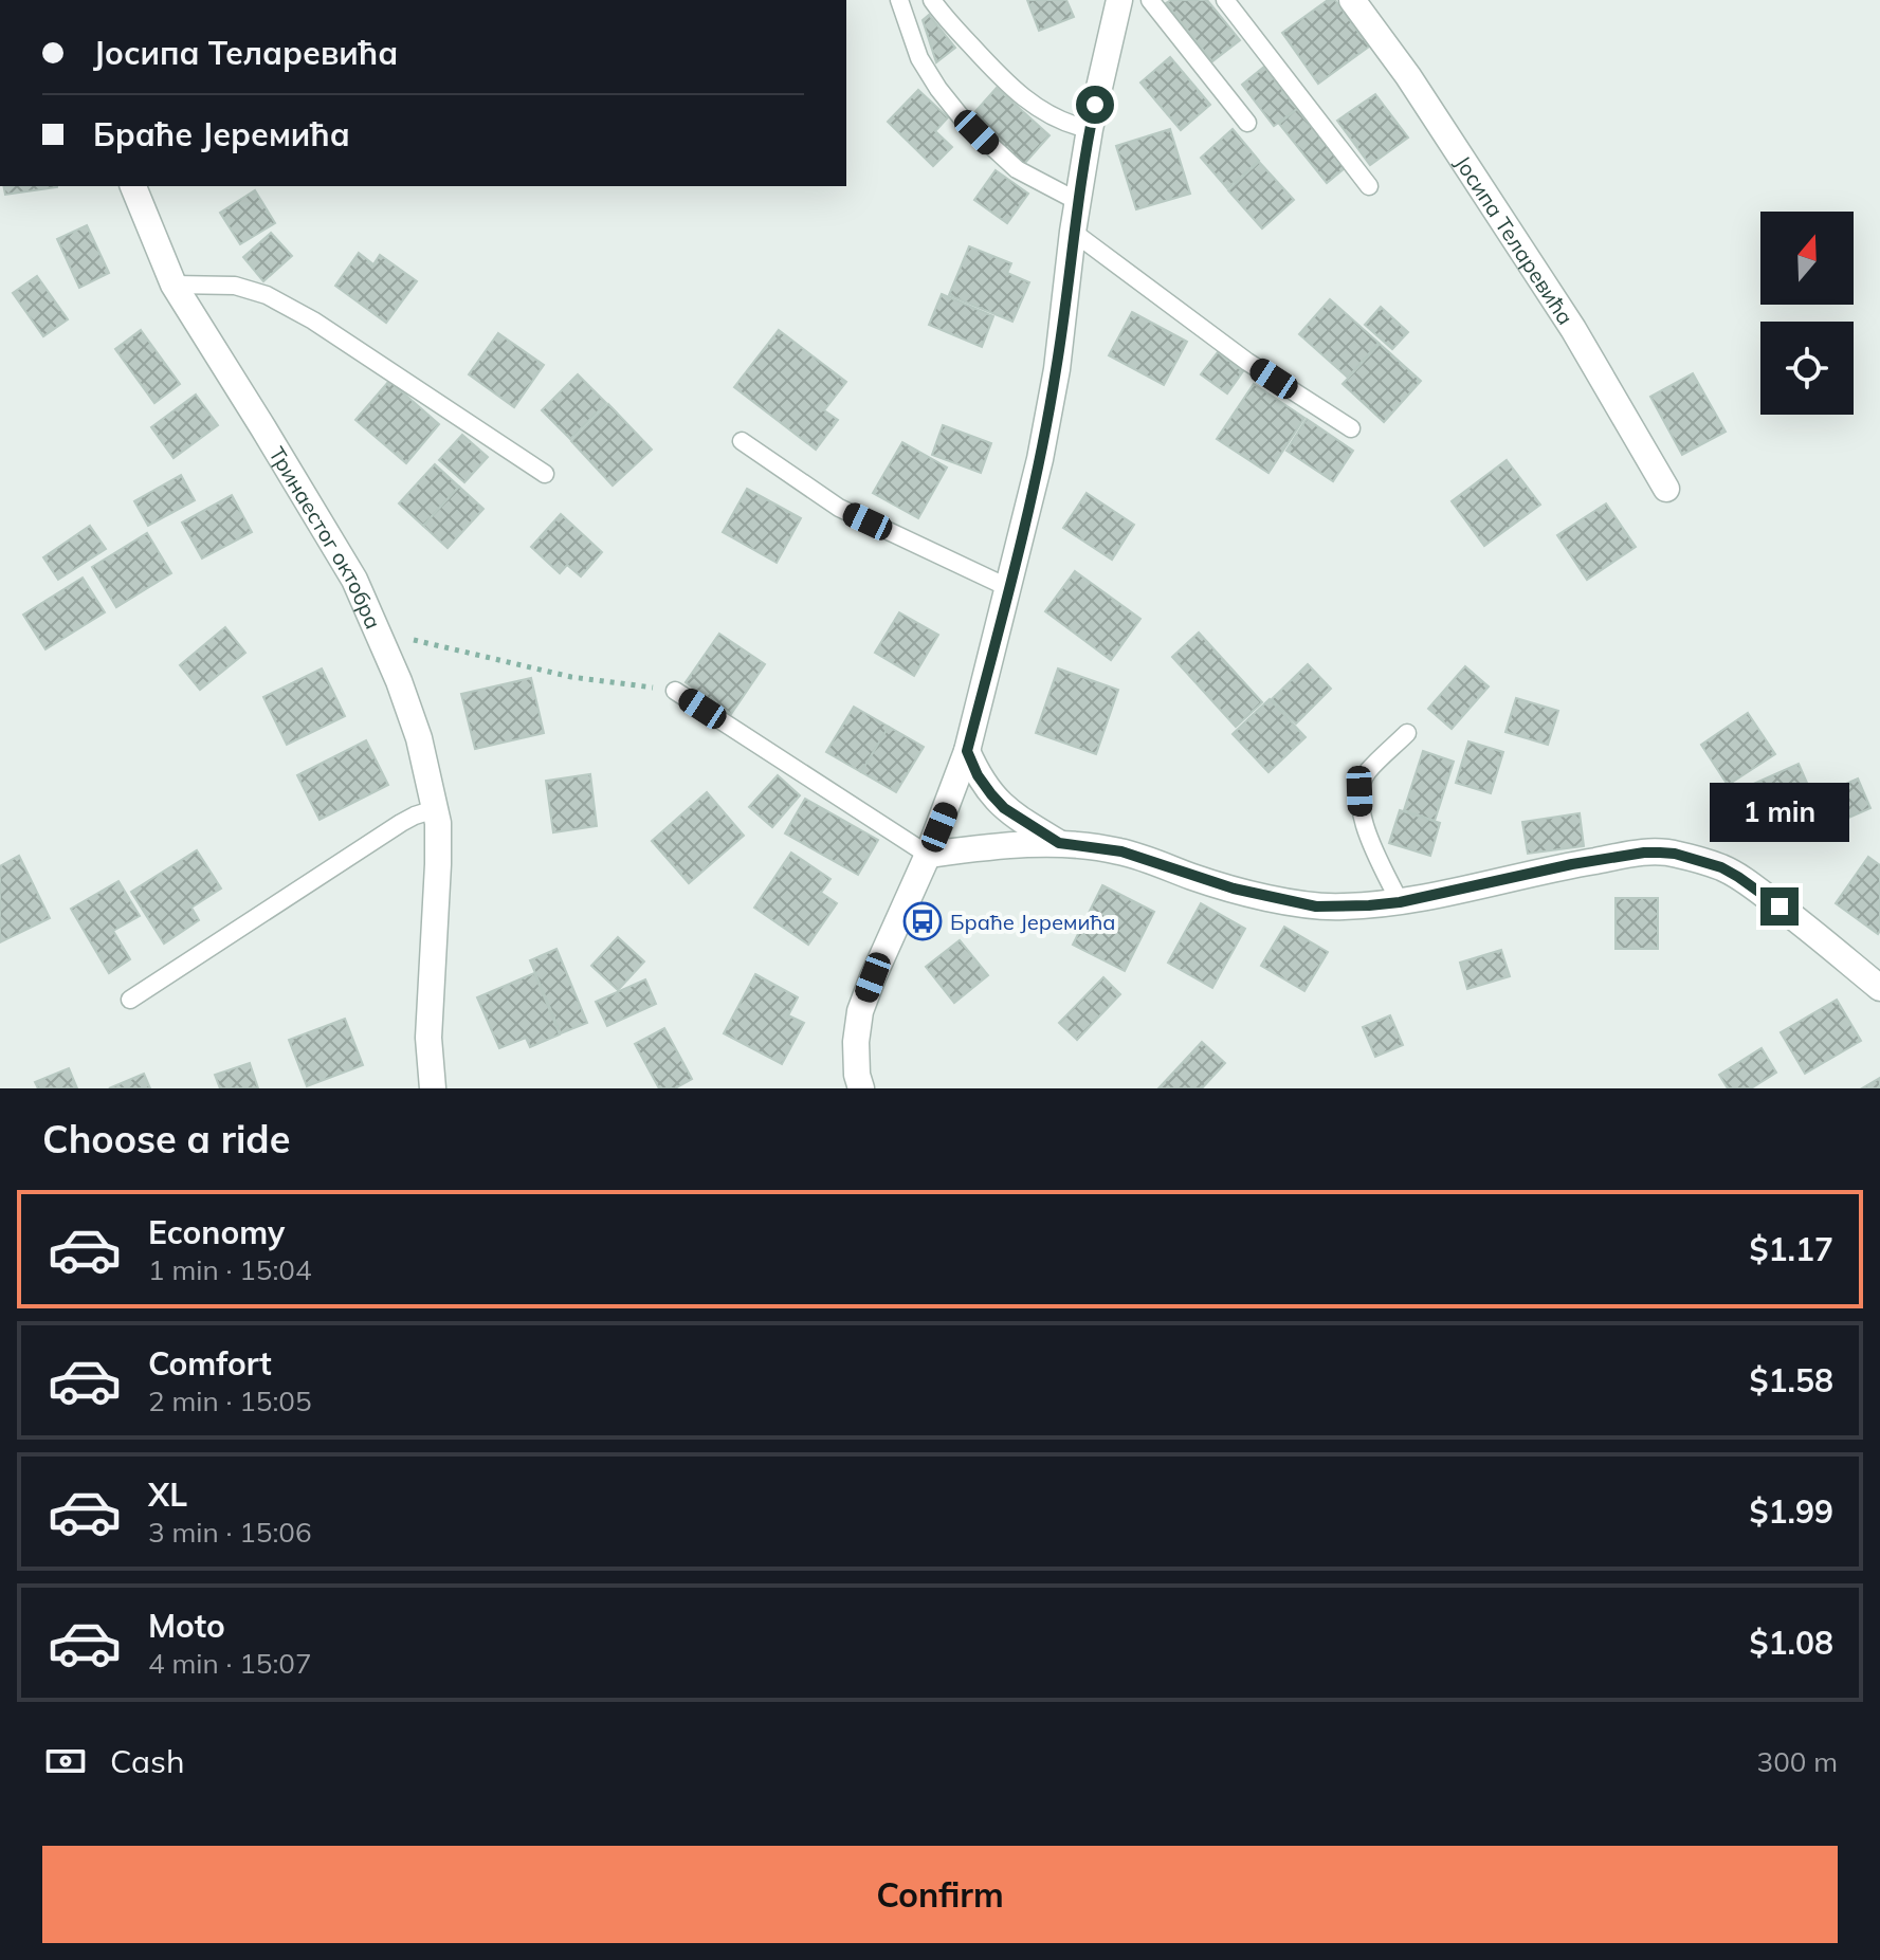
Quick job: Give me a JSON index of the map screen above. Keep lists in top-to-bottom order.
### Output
{
  "streets": {
    "street": ["Јосипа Теларевића", "Тринаестог октобра"]
  },
  "places": {
    "bus stop": ["Браће Јеремића"]
  },
  "north": "top",
  "page": {
    "banner": ["Јосипа Теларевића", "Браће Јеремића"],
    "bubble": "1 min",
    "heading": "Choose a ride",
    "list": [
      {
        "name": "Economy",
        "note": "1 min · 15:04",
        "value": "$1.17"
      },
      {
        "name": "Comfort",
        "note": "2 min · 15:05",
        "value": "$1.58"
      },
      {
        "name": "XL",
        "note": "3 min · 15:06",
        "value": "$1.99"
      },
      {
        "name": "Moto",
        "note": "4 min · 15:07",
        "value": "$1.08"
      }
    ],
    "pay": ["Cash", "300 m"],
    "buttons": "Confirm"
  }
}
